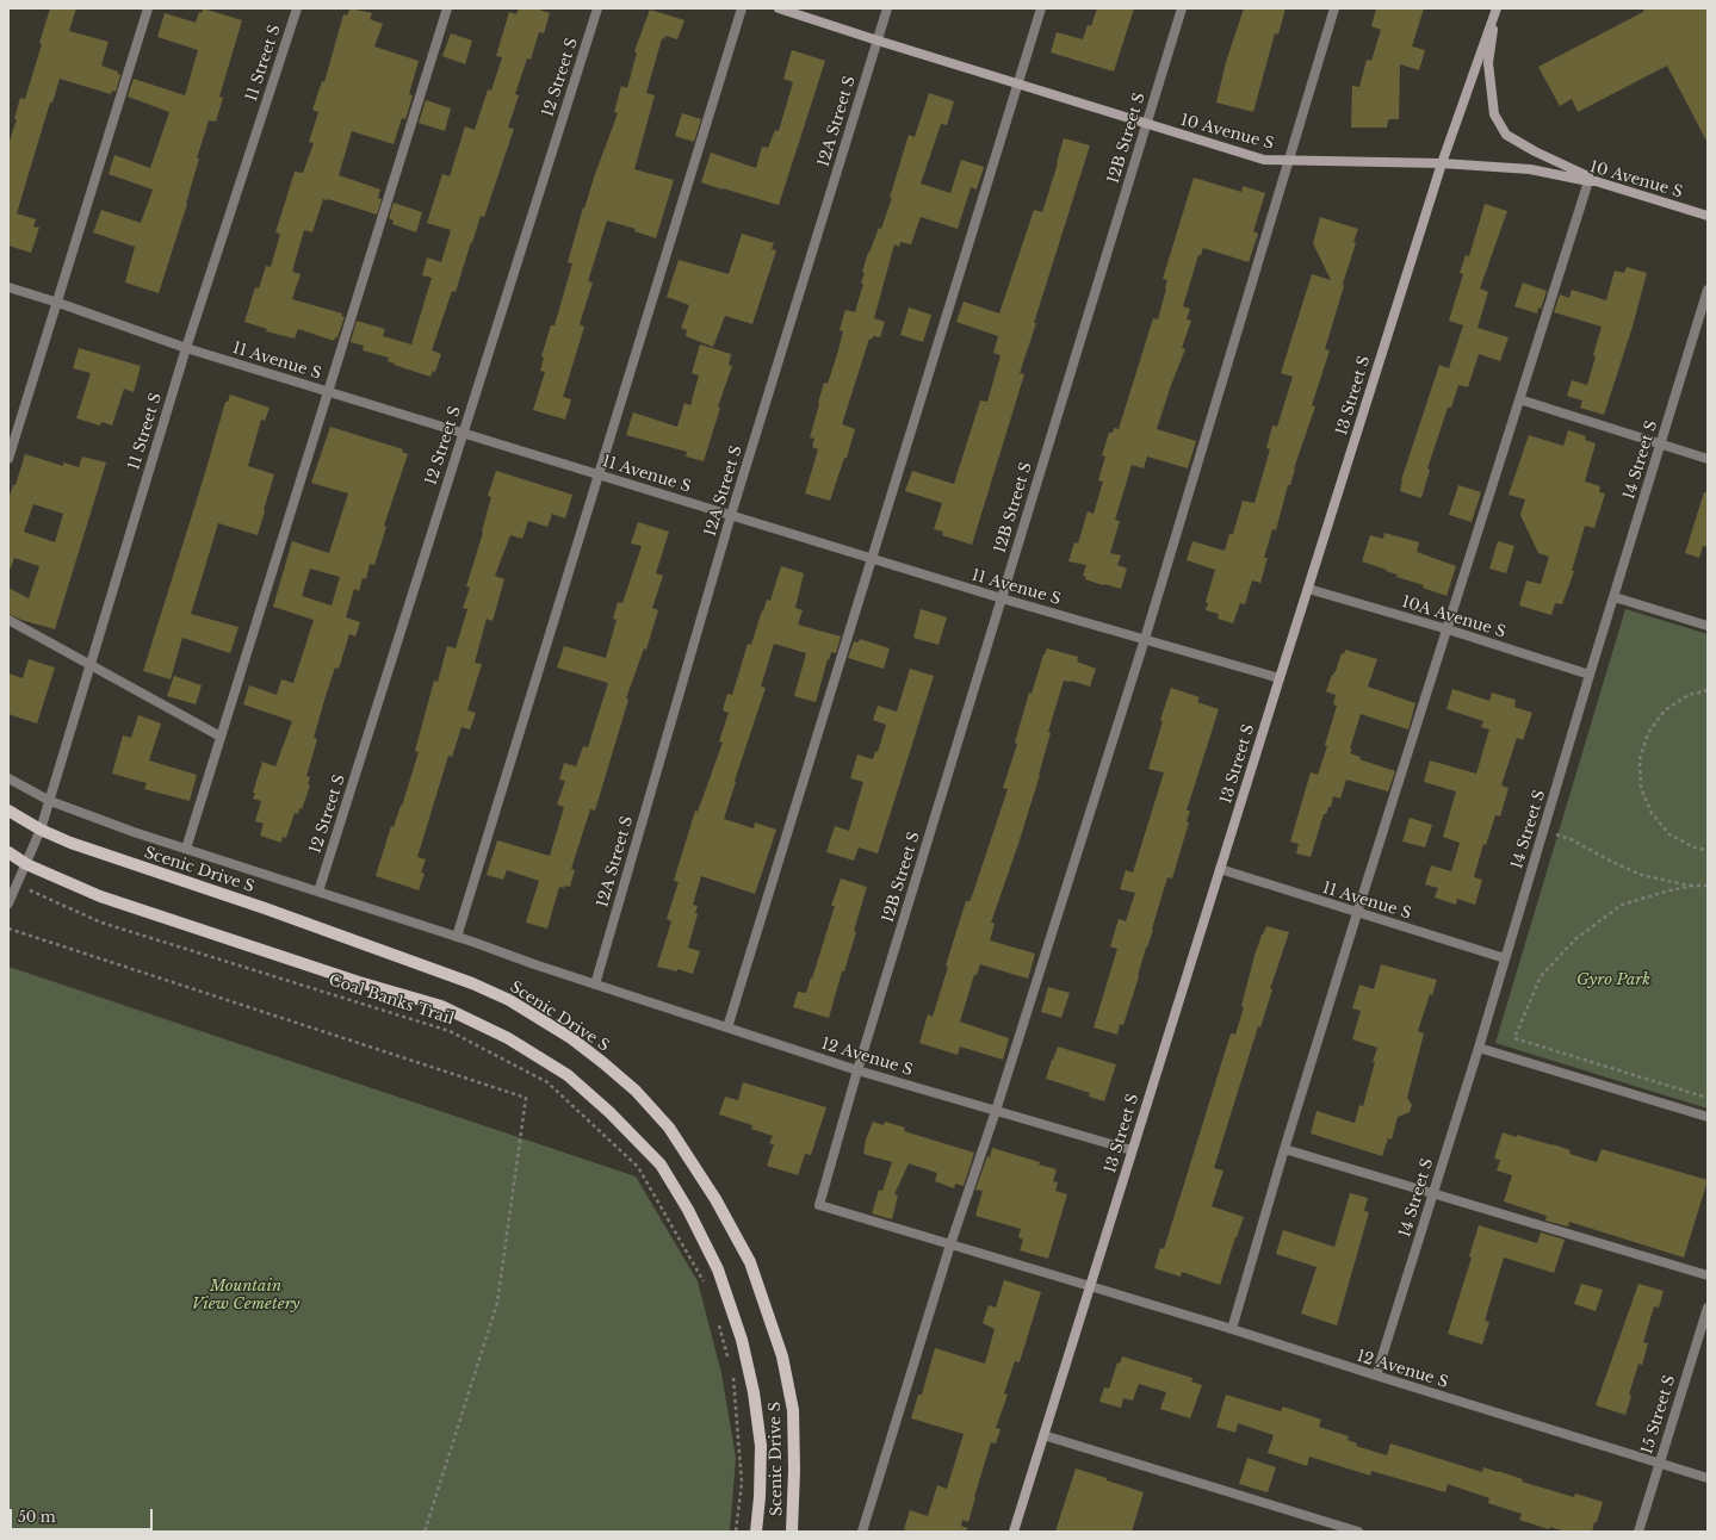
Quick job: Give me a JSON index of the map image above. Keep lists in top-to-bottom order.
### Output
{
  "streets": {
    "main road": ["Scenic Drive S"],
    "street": [
      "11 Street S",
      "12 Street S",
      "12A Street S",
      "10 Avenue S",
      "12B Street S",
      "11 Avenue S",
      "13 Street S",
      "14 Street S",
      "10A Avenue S",
      "12 Avenue S",
      "15 Street S"
    ],
    "path": ["Coal Banks Trail"]
  },
  "crossings": [
    ["11 Street S", "11 Avenue S"],
    ["11 Street S", "Scenic Drive S"],
    ["11 Street S", "Coal Banks Trail"],
    ["12 Street S", "11 Avenue S"],
    ["12 Street S", "Scenic Drive S"],
    ["12A Street S", "10 Avenue S"],
    ["12A Street S", "11 Avenue S"],
    ["12A Street S", "Scenic Drive S"],
    ["12A Street S", "12 Avenue S"],
    ["10 Avenue S", "12B Street S"],
    ["10 Avenue S", "13 Street S"],
    ["12B Street S", "11 Avenue S"],
    ["12B Street S", "12 Avenue S"],
    ["11 Avenue S", "13 Street S"],
    ["11 Avenue S", "14 Street S"],
    ["13 Street S", "10A Avenue S"],
    ["13 Street S", "12 Avenue S"],
    ["14 Street S", "10A Avenue S"],
    ["14 Street S", "12 Avenue S"],
    ["Scenic Drive S", "12 Avenue S"],
    ["12 Avenue S", "15 Street S"]
  ],
  "parks": ["Gyro Park", "Mountain View Cemetery"],
  "scale_bar": "50 m"
}
